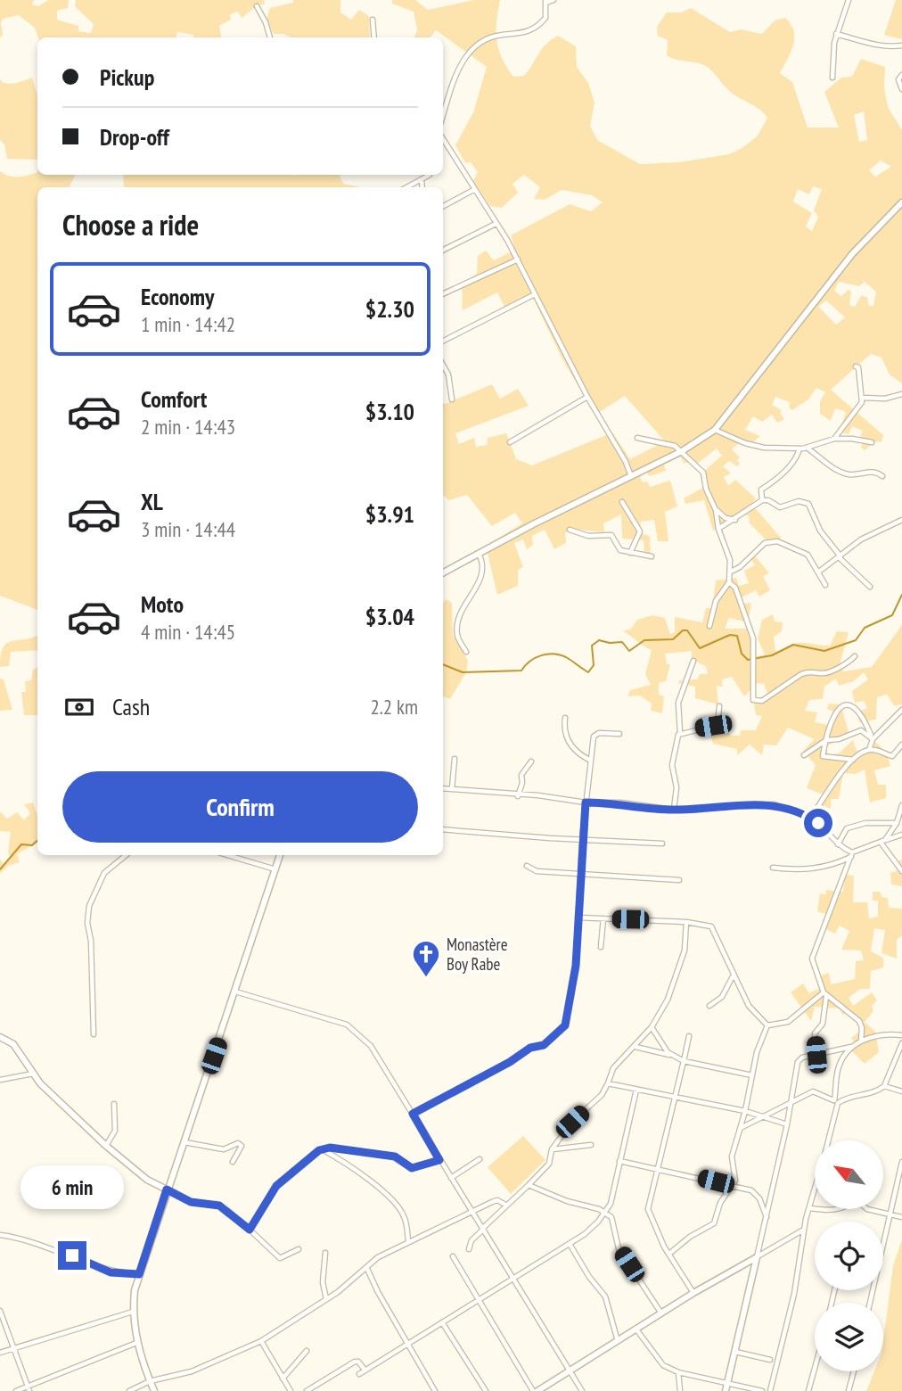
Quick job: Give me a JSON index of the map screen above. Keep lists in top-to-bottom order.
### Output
{
  "places": {
    "church": ["Monastère Boy Rabe"]
  },
  "north": "top left",
  "page": {
    "banner": ["Pickup", "Drop-off"],
    "heading": "Choose a ride",
    "list": [
      {
        "name": "Economy",
        "note": "1 min · 14:42",
        "value": "$2.30"
      },
      {
        "name": "Comfort",
        "note": "2 min · 14:43",
        "value": "$3.10"
      },
      {
        "name": "XL",
        "note": "3 min · 14:44",
        "value": "$3.91"
      },
      {
        "name": "Moto",
        "note": "4 min · 14:45",
        "value": "$3.04"
      }
    ],
    "pay": ["Cash", "2.2 km"],
    "buttons": "Confirm",
    "bubble": "6 min"
  }
}
